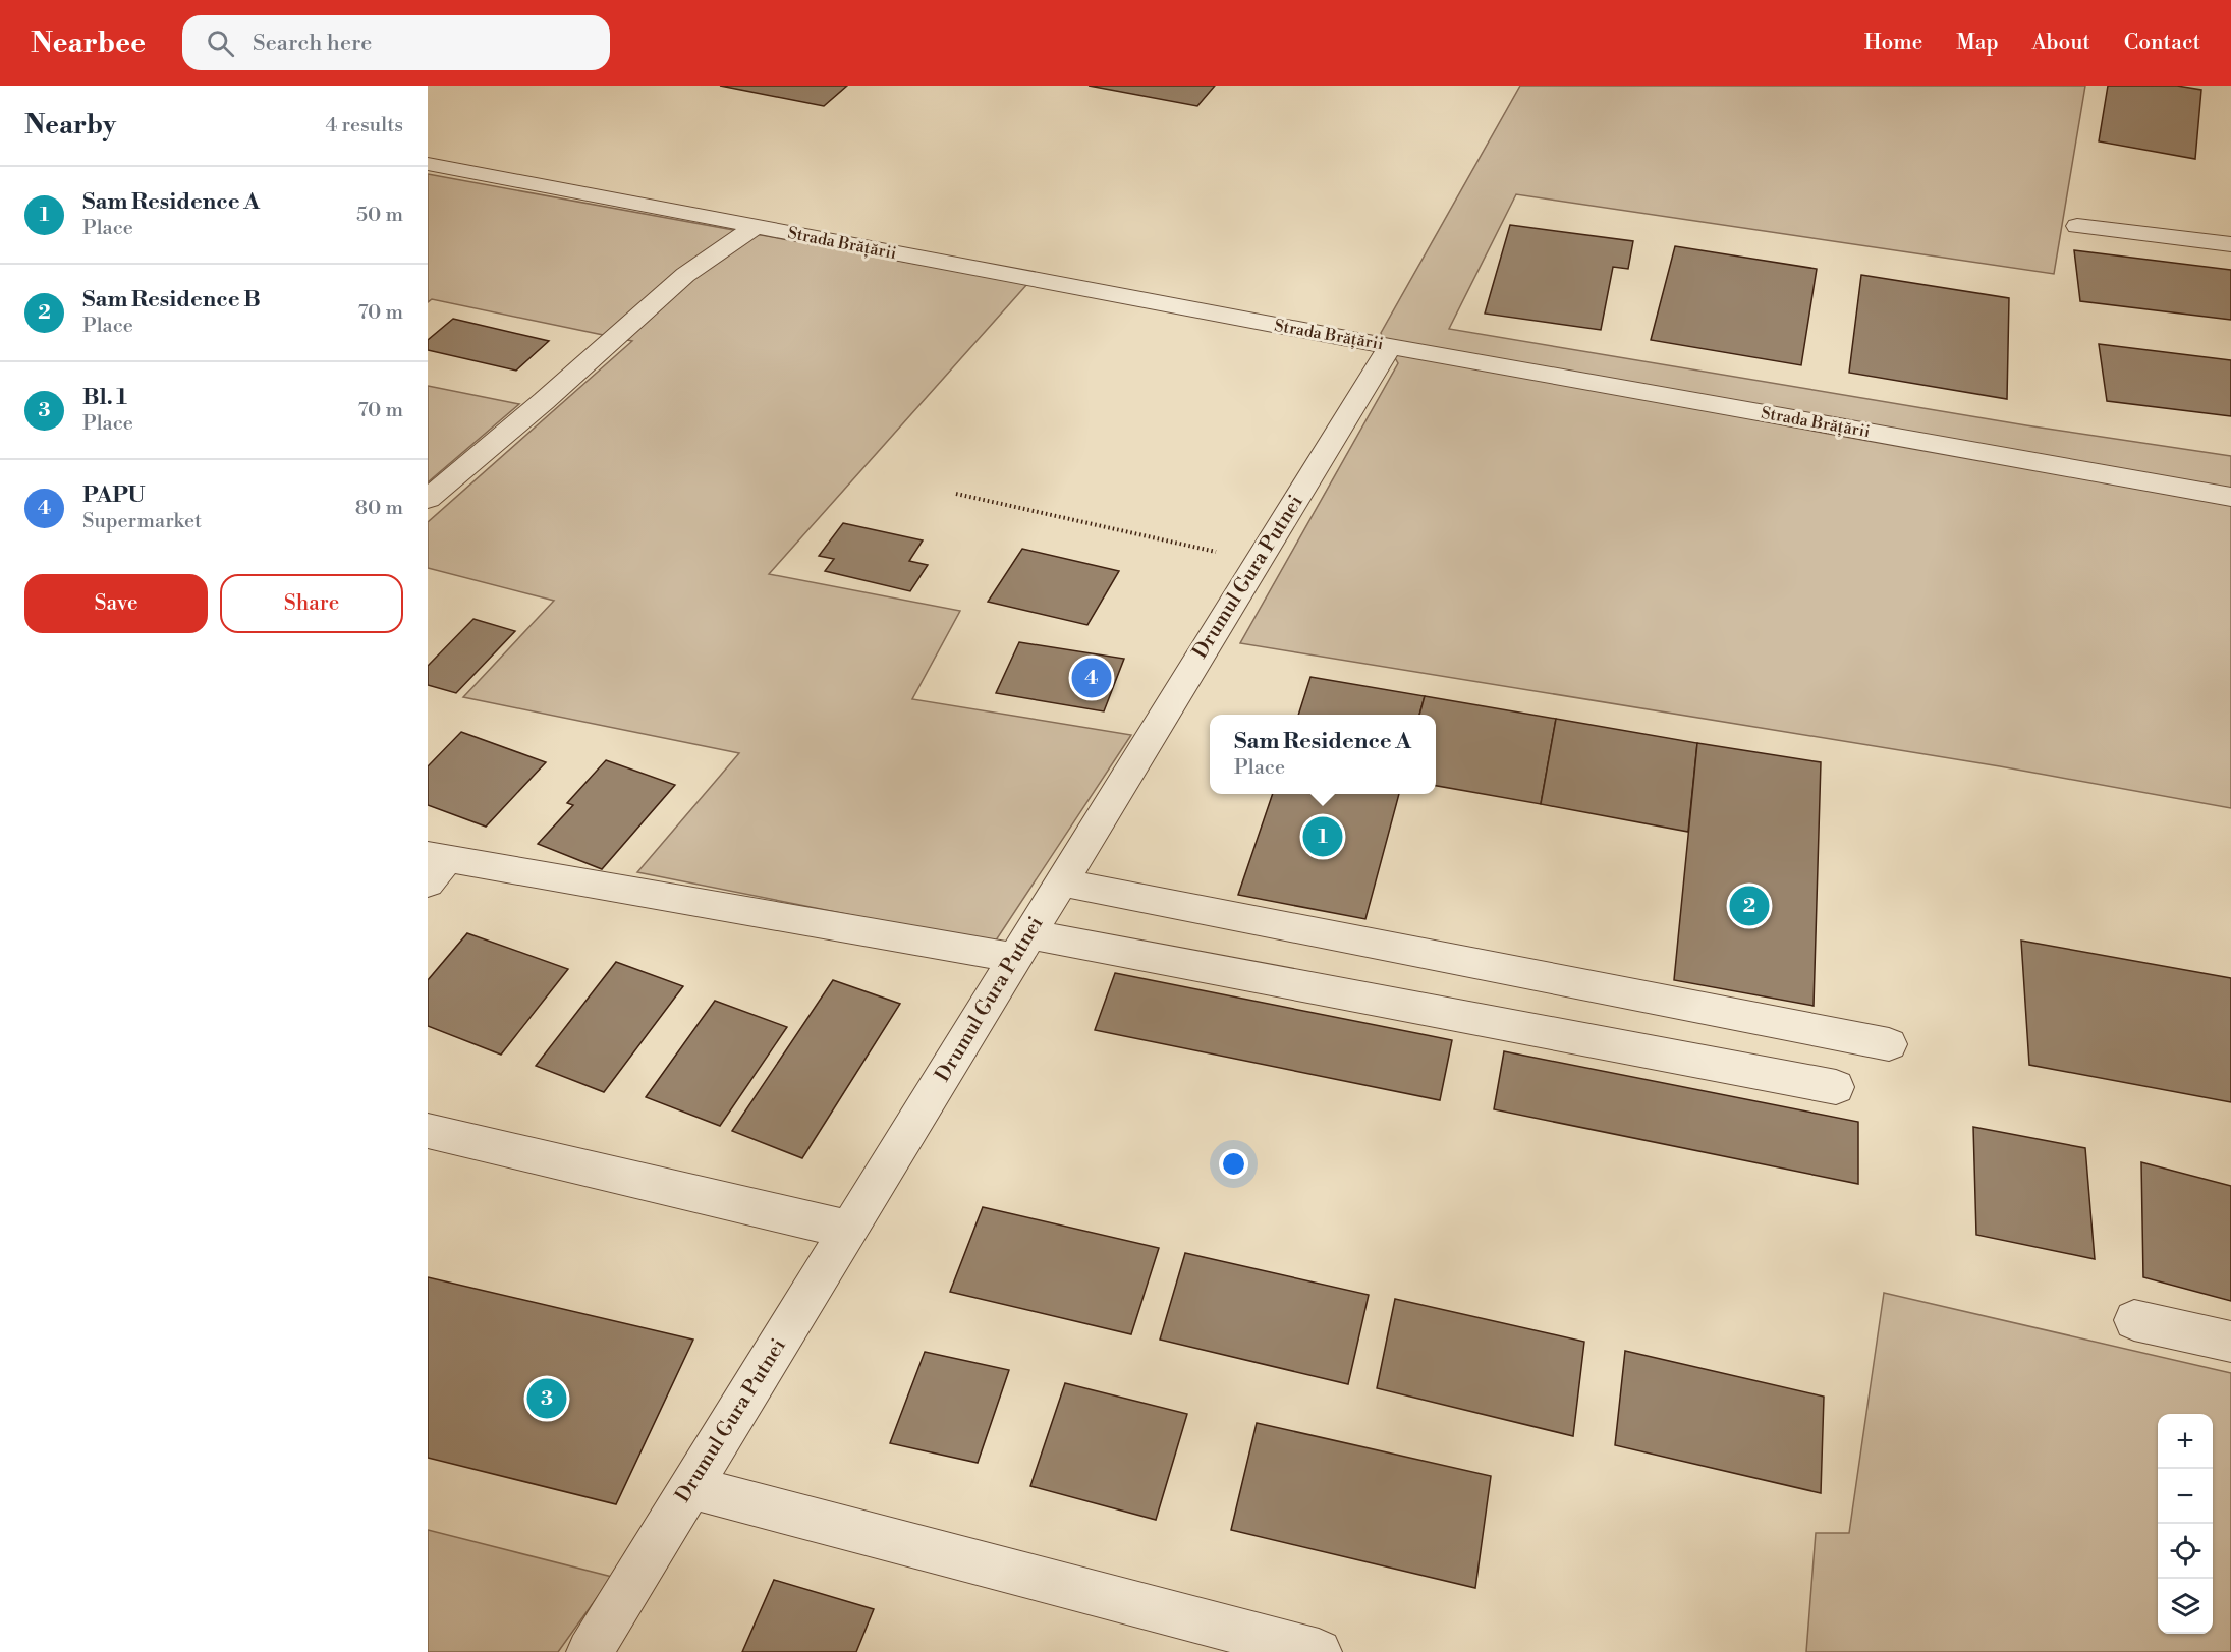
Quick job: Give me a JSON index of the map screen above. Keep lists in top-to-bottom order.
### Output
{
  "streets": {
    "street": ["Strada Brățării", "Drumul Gura Putnei"]
  },
  "crossings": [
    ["Strada Brățării", "Drumul Gura Putnei"]
  ],
  "page": {
    "header": "Nearbee",
    "search": "Search here",
    "nav": [
      "Home",
      "Map",
      "About",
      "Contact"
    ],
    "heading": ["Nearby", "4 results"],
    "list": [
      {
        "mark": "1",
        "name": "Sam Residence A",
        "note": "Place",
        "value": "50 m"
      },
      {
        "mark": "2",
        "name": "Sam Residence B",
        "note": "Place",
        "value": "70 m"
      },
      {
        "mark": "3",
        "name": "Bl. 1",
        "note": "Place",
        "value": "70 m"
      },
      {
        "mark": "4",
        "name": "PAPU",
        "note": "Supermarket",
        "value": "80 m"
      }
    ],
    "buttons": ["Save", "Share"],
    "pins": [
      "4",
      "1",
      "2",
      "3"
    ],
    "popup": ["Sam Residence A", "Place"],
    "map_buttons": ["+", "−"]
  }
}
